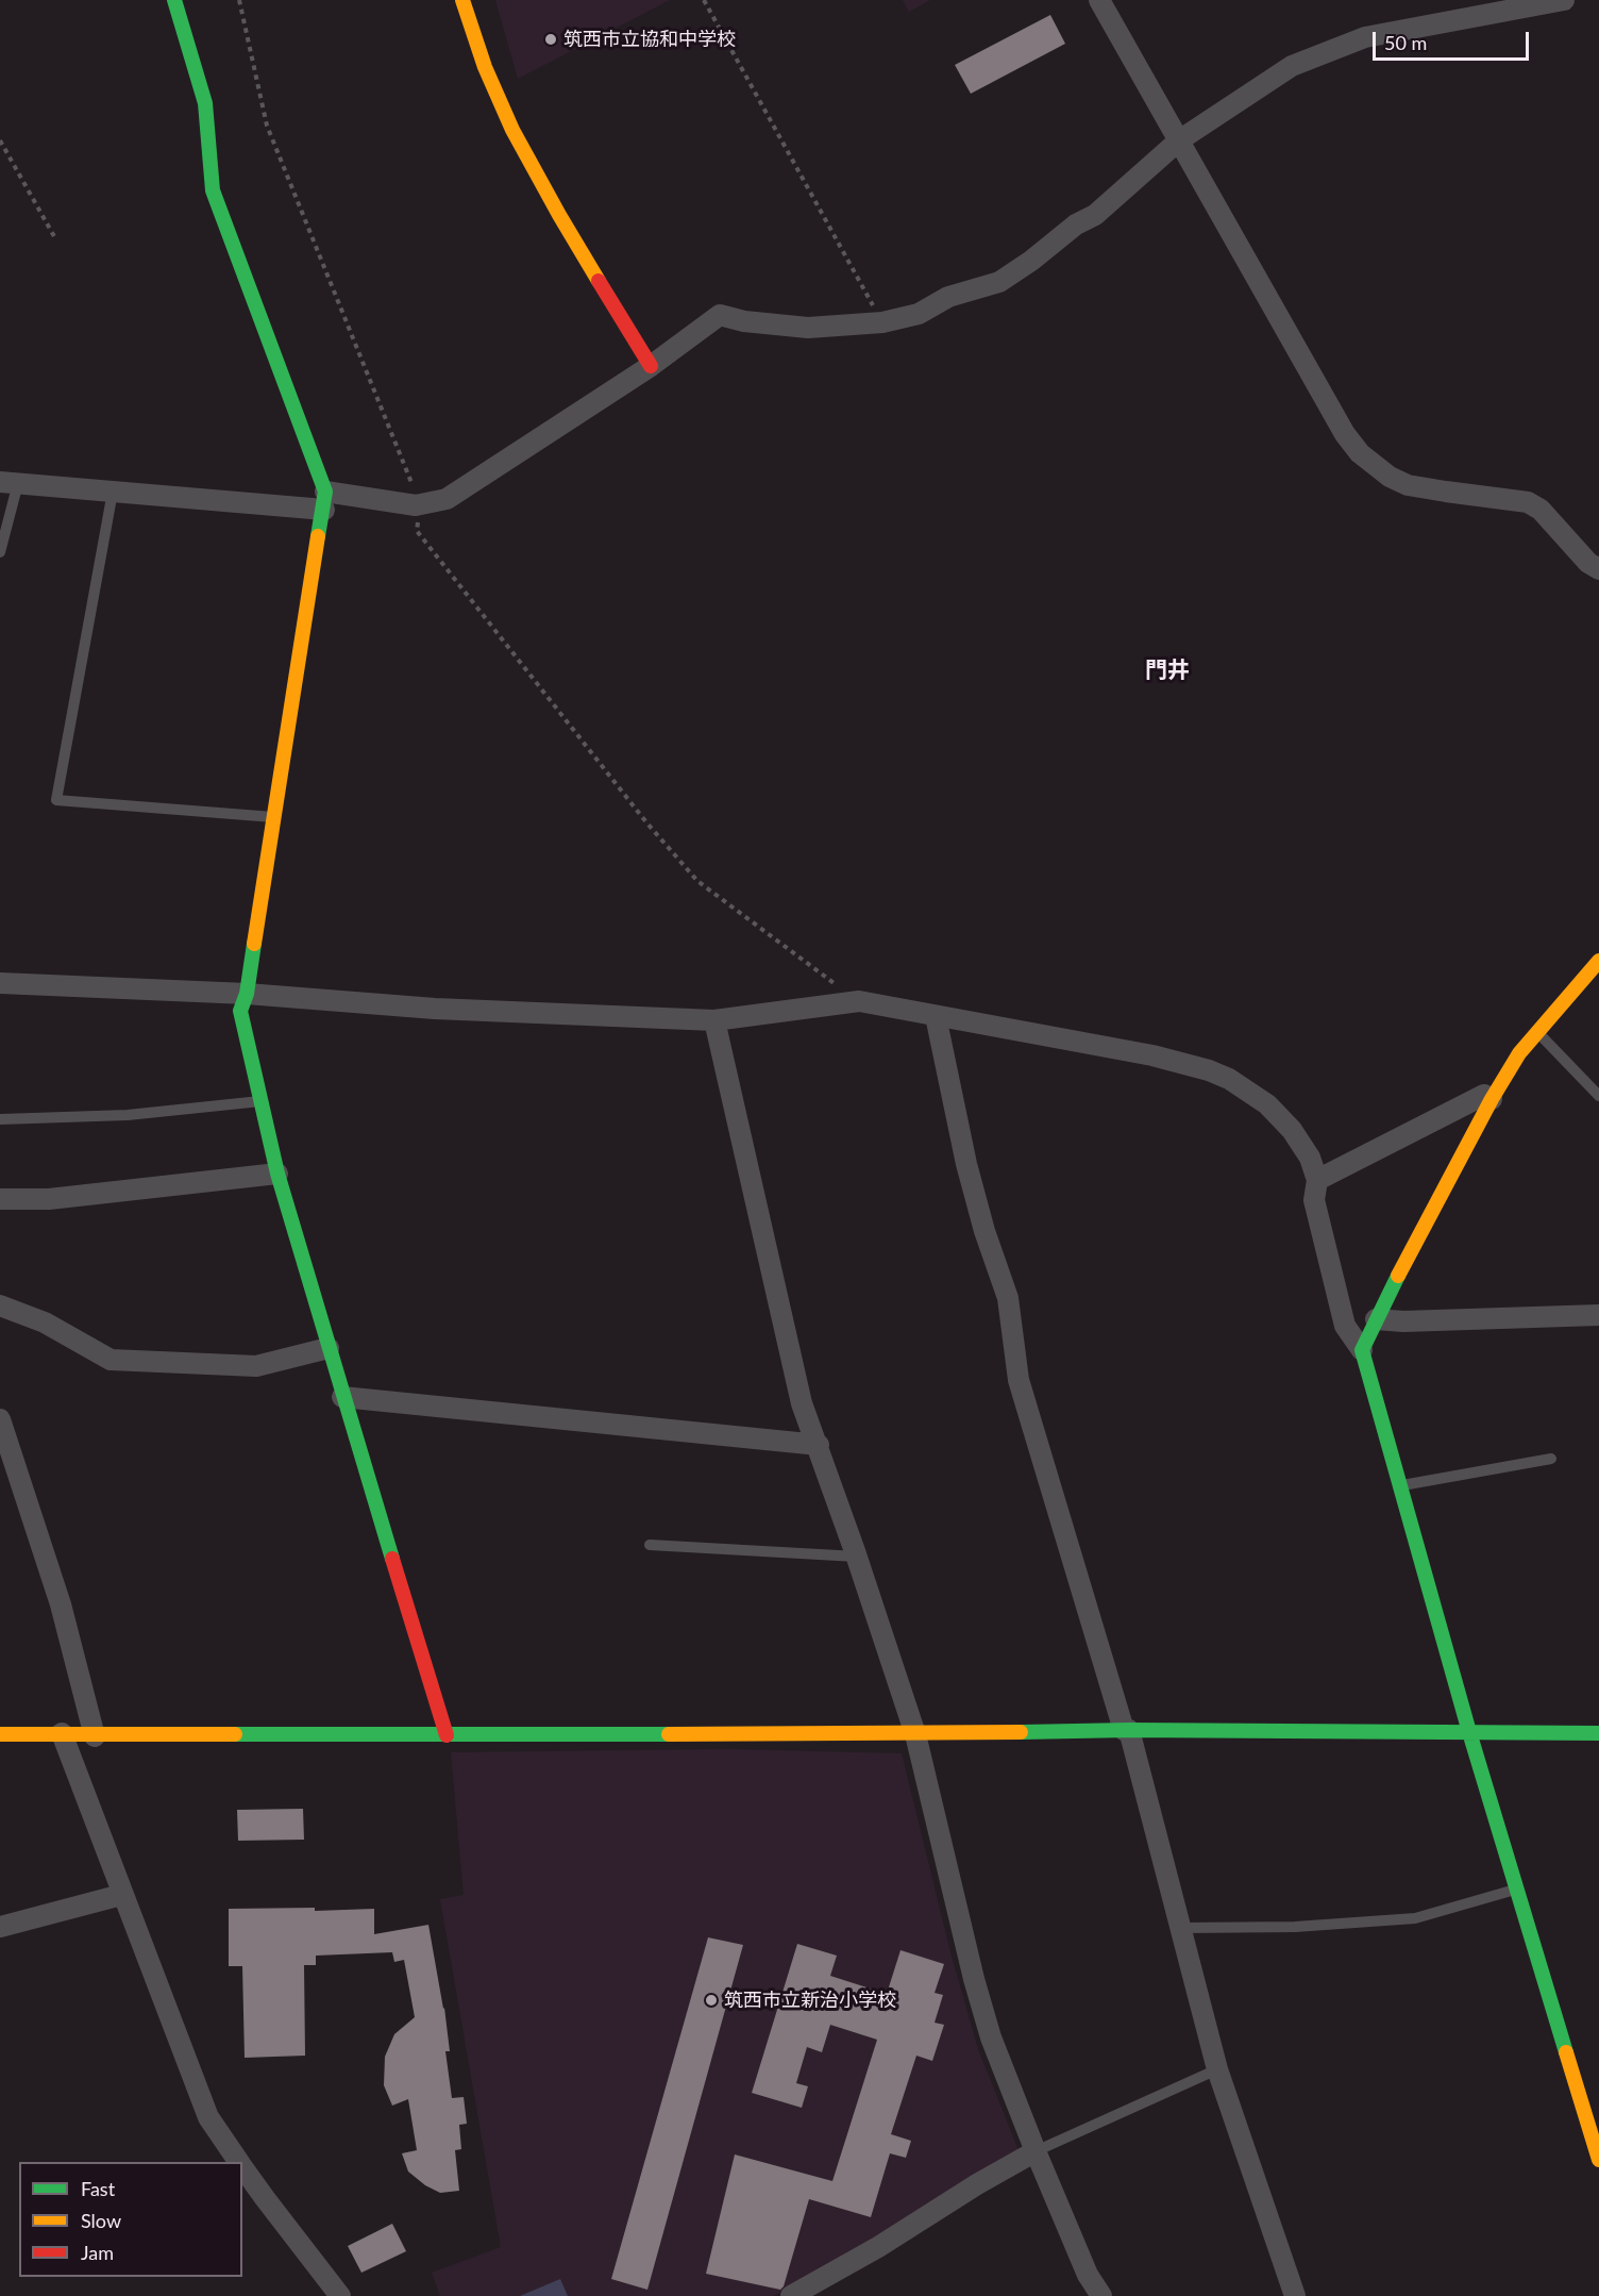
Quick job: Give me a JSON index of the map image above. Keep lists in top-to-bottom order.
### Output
{
  "districts": ["門井"],
  "places": ["筑西市立協和中学校", "筑西市立新治小学校"],
  "legend": ["Fast", "Slow", "Jam"],
  "scale_bar": "50 m"
}
